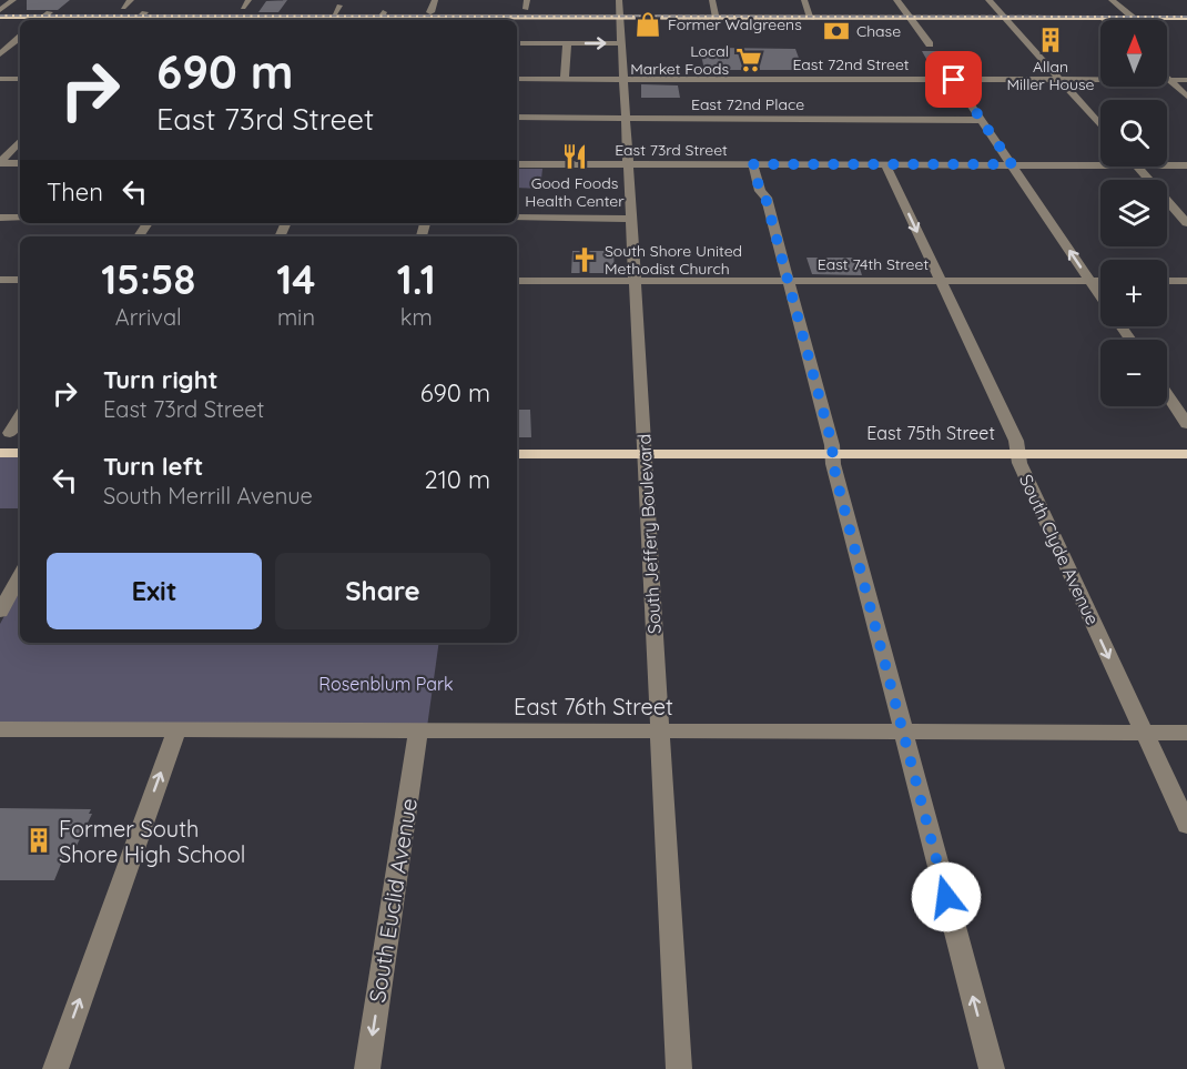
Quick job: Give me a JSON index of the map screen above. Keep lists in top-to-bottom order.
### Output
{
  "streets": {
    "main road": ["East 75th Street"],
    "street": [
      "East 72nd Street",
      "East 72nd Place",
      "East 73rd Street",
      "East 74th Street",
      "South Jeffery Boulevard",
      "South Clyde Avenue",
      "East 76th Street",
      "South Euclid Avenue"
    ]
  },
  "crossings": [
    ["East 72nd Street", "South Jeffery Boulevard"],
    ["East 72nd Place", "South Jeffery Boulevard"],
    ["East 73rd Street", "South Jeffery Boulevard"],
    ["East 73rd Street", "South Clyde Avenue"],
    ["East 74th Street", "South Jeffery Boulevard"],
    ["East 74th Street", "South Clyde Avenue"],
    ["East 75th Street", "South Jeffery Boulevard"],
    ["East 75th Street", "South Clyde Avenue"],
    ["South Jeffery Boulevard", "East 76th Street"],
    ["South Clyde Avenue", "East 76th Street"],
    ["East 76th Street", "South Euclid Avenue"]
  ],
  "one_way": ["South Euclid Avenue"],
  "parks": ["Rosenblum Park"],
  "places": {
    "shop": ["Former Walgreens"],
    "bank": ["Chase"],
    "building": ["Allan Miller House", "Former South Shore High School"],
    "supermarket": ["Local Market Foods"],
    "restaurant": ["Good Foods Health Center"],
    "church": ["South Shore United Methodist Church"]
  },
  "north": "top",
  "page": {
    "map_buttons": ["+", "−"],
    "turn": ["690 m", "East 73rd Street"],
    "then": "Then",
    "eta": [
      "15:58",
      "Arrival",
      "14",
      "min",
      "1.1",
      "km"
    ],
    "list": [
      {
        "name": "Turn right",
        "note": "East 73rd Street",
        "value": "690 m"
      },
      {
        "name": "Turn left",
        "note": "South Merrill Avenue",
        "value": "210 m"
      }
    ],
    "buttons": ["Exit", "Share"]
  }
}
